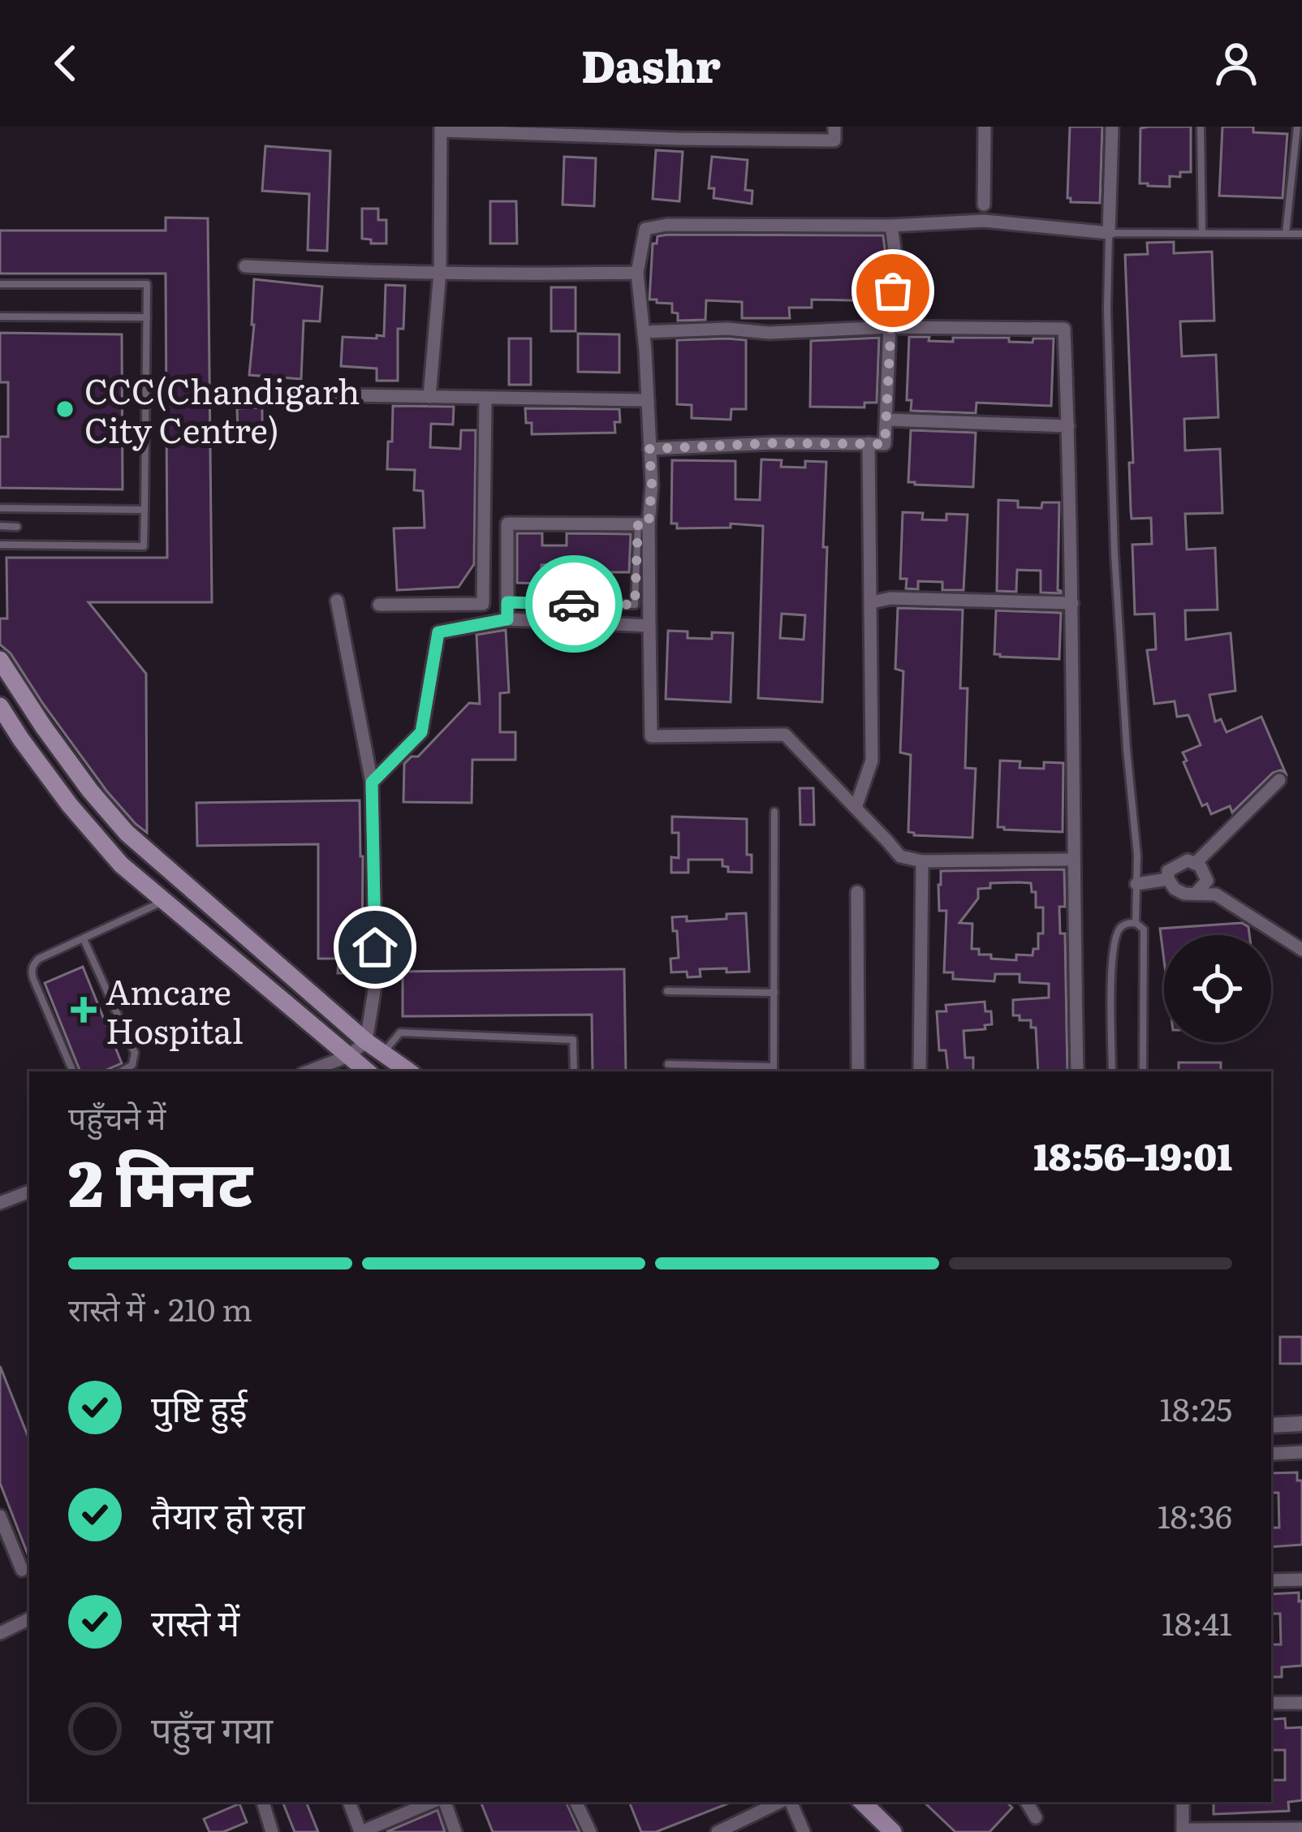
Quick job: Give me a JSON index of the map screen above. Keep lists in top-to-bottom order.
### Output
{
  "places": {
    "other": ["CCC(Chandigarh City Centre)"],
    "health": ["Amcare Hospital"]
  },
  "page": {
    "header": "Dashr",
    "heading": ["2 मिनट", "पहुँचने में", "18:56–19:01"],
    "bar": "रास्ते में · 210 m",
    "list": [
      ["पुष्टि हुई", "18:25"],
      ["तैयार हो रहा", "18:36"],
      ["रास्ते में", "18:41"],
      "पहुँच गया"
    ]
  }
}
